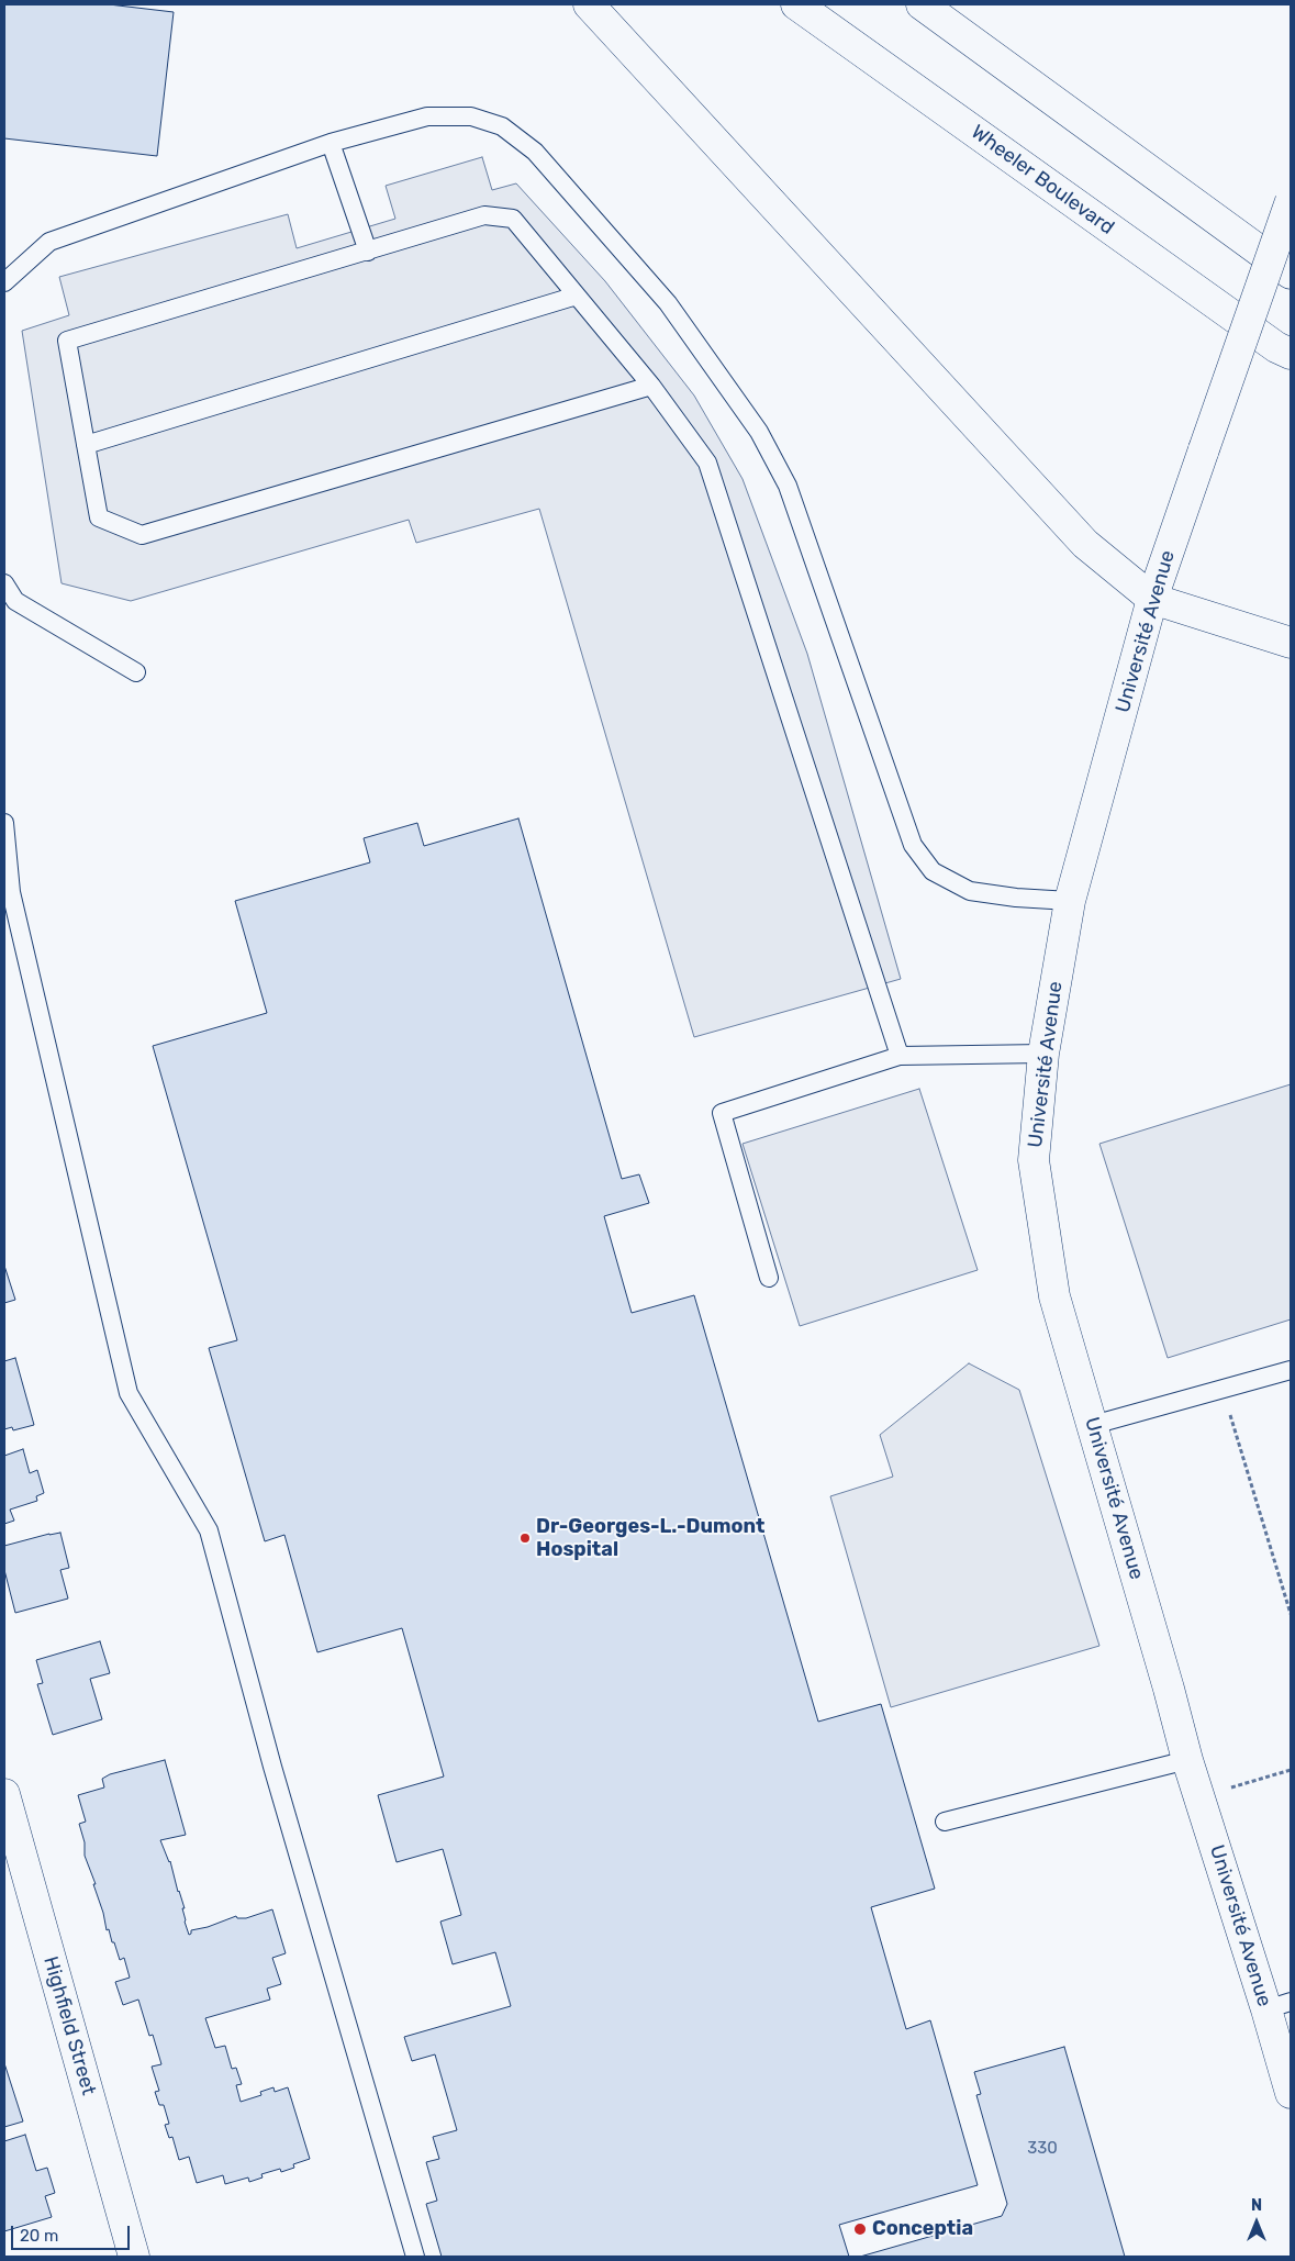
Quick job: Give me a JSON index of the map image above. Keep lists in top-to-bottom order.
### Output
{
  "streets": {
    "main road": ["Wheeler Boulevard", "Université Avenue", "Highfield Street"]
  },
  "places": ["Dr-Georges-L.-Dumont Hospital", "Conceptia"],
  "house_numbers": ["330"],
  "scale_bar": "20 m",
  "north": "top"
}
